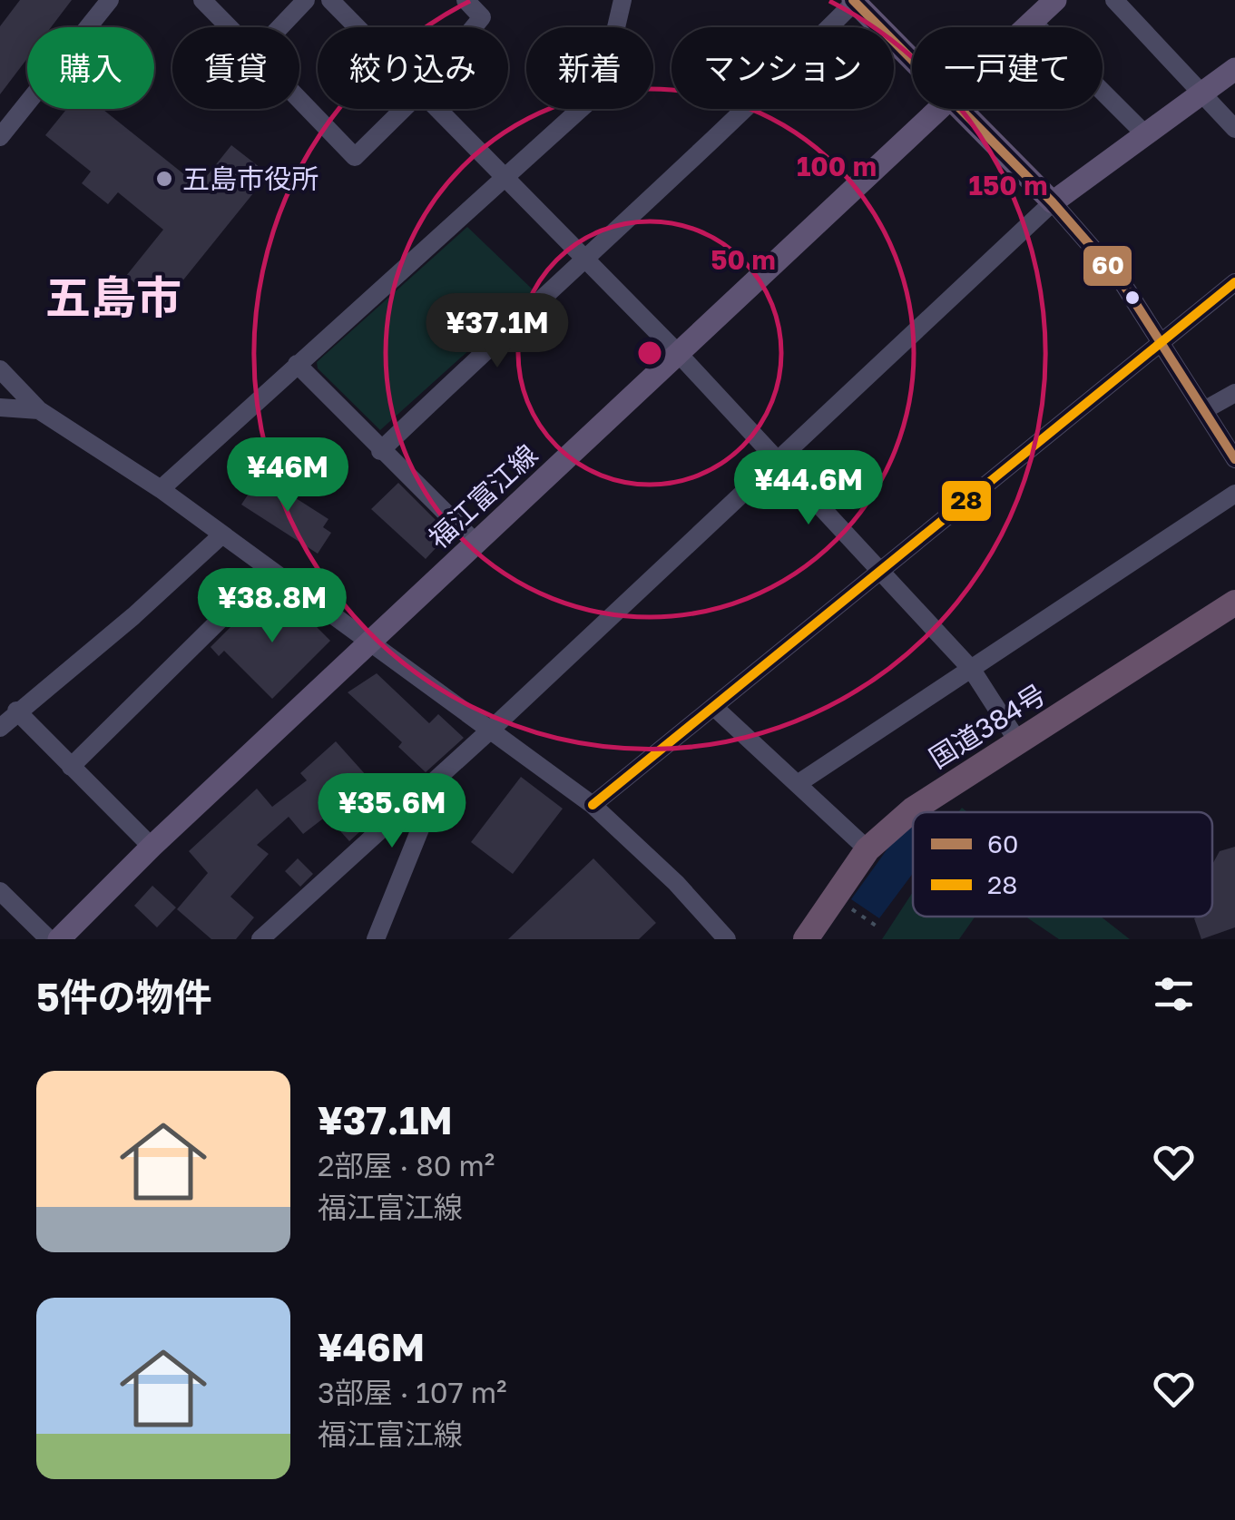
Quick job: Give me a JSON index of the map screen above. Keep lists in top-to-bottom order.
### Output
{
  "streets": {
    "highway": ["国道384号"],
    "main road": ["福江富江線"]
  },
  "districts": ["五島市"],
  "places": ["五島市役所"],
  "lines": ["transit line 60", "transit line 28"],
  "legend": ["60", "28"],
  "page": {
    "chip": [
      "購入",
      "賃貸",
      "絞り込み",
      "新着",
      "マンション",
      "一戸建て"
    ],
    "price": [
      "¥37.1M",
      "¥46M",
      "¥44.6M",
      "¥38.8M",
      "¥35.6M"
    ],
    "heading": "5件の物件",
    "list": [
      {
        "name": "¥37.1M",
        "note": "2部屋 · 80 m² · 福江富江線"
      },
      {
        "name": "¥46M",
        "note": "3部屋 · 107 m² · 福江富江線"
      }
    ]
  },
  "rings": ["100 m", "150 m", "50 m"]
}
